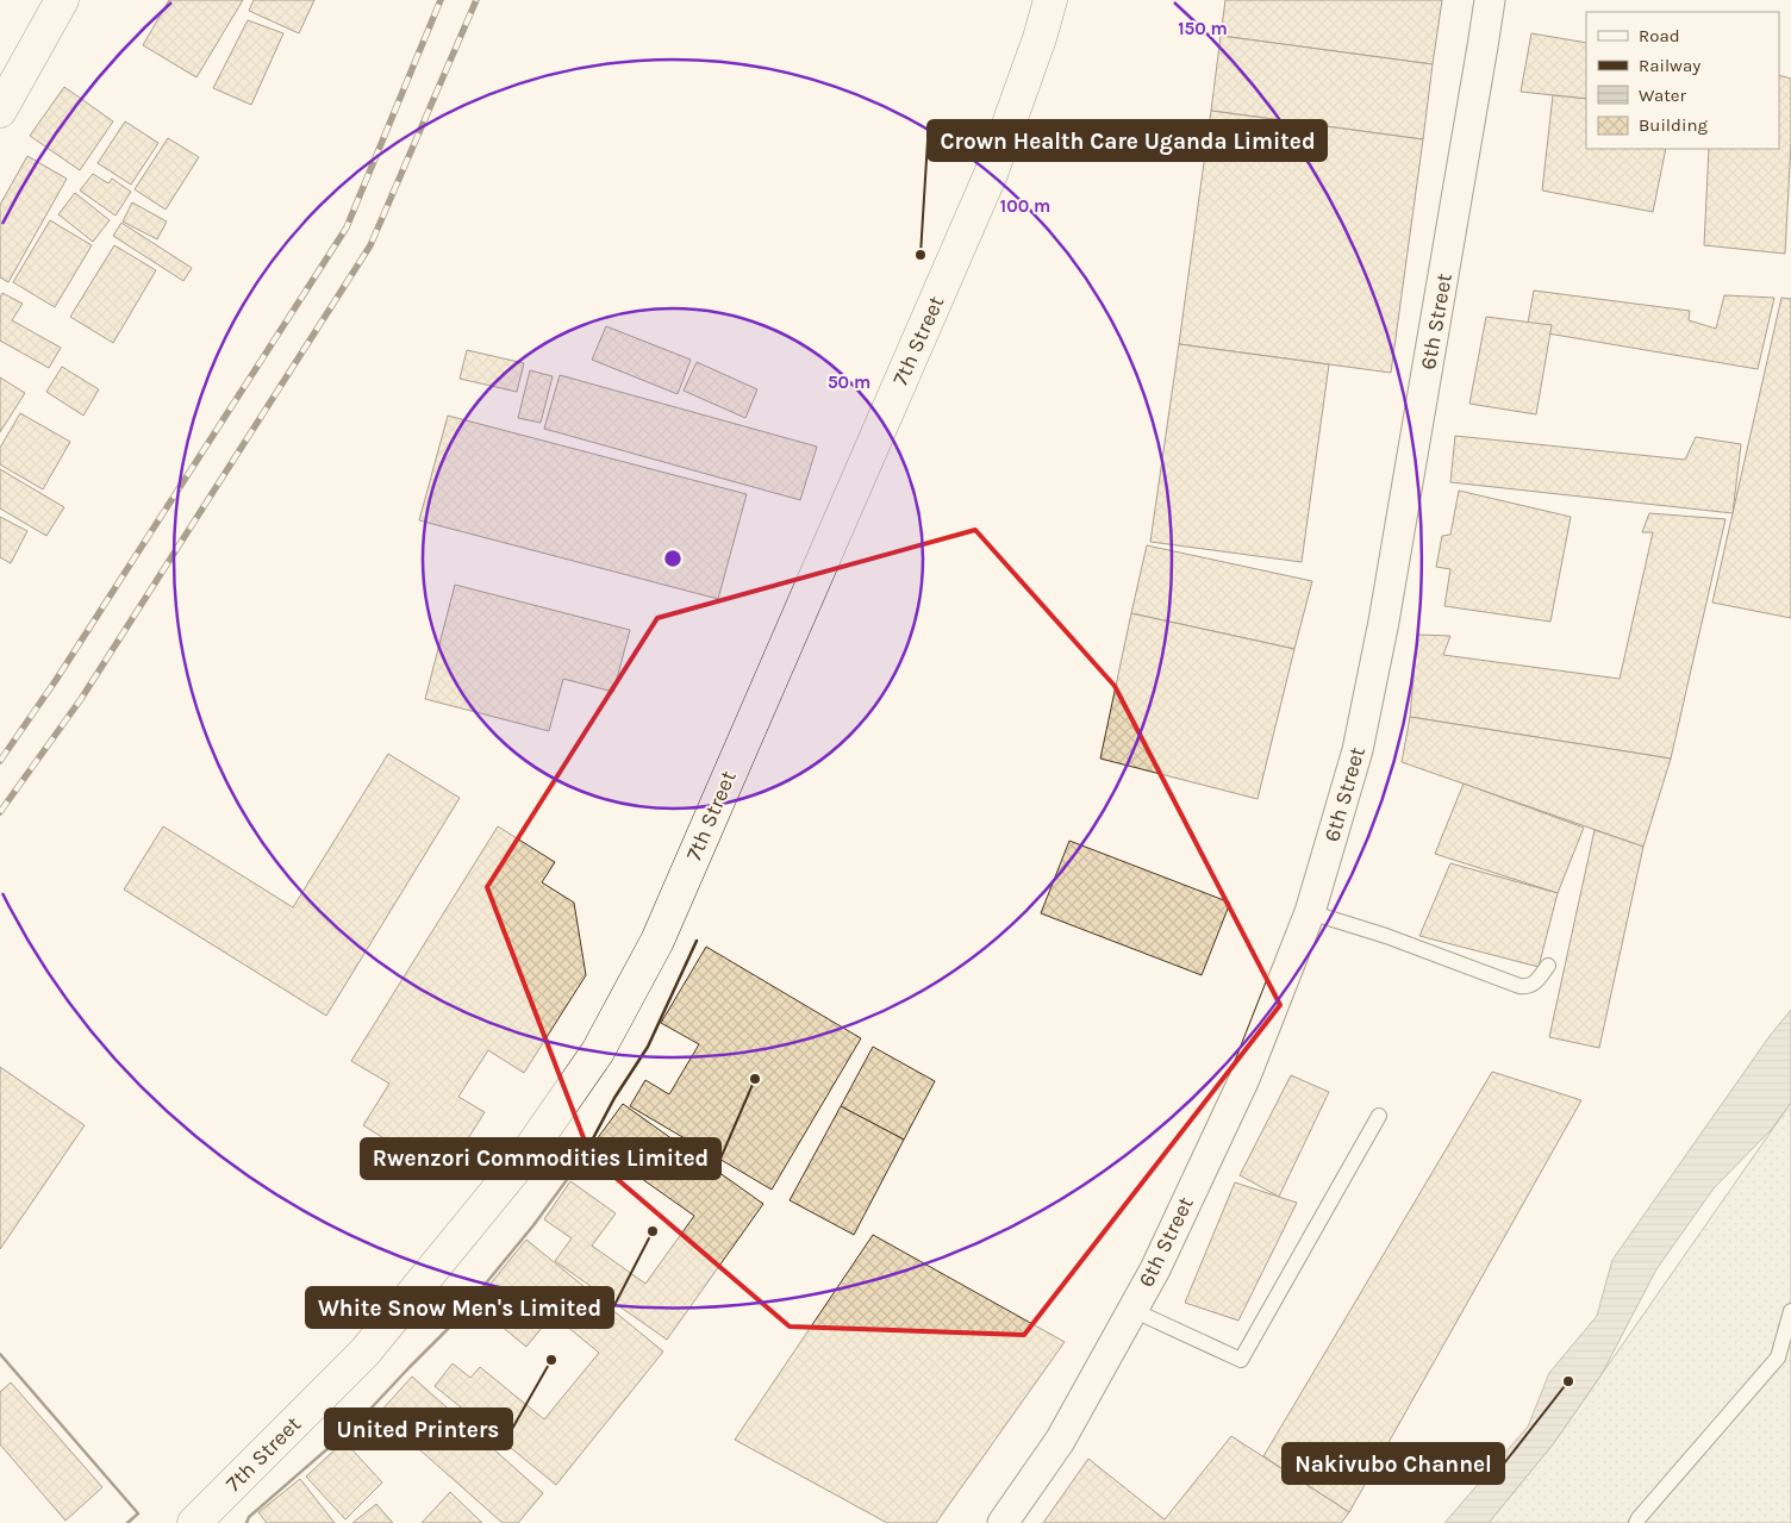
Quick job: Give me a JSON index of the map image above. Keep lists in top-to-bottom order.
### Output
{
  "streets": {
    "street": ["6th Street", "7th Street"]
  },
  "places": [
    "Crown Health Care Uganda Limited",
    "Rwenzori Commodities Limited",
    "White Snow Men's Limited",
    "United Printers",
    "Nakivubo Channel"
  ],
  "legend": [
    "Road",
    "Railway",
    "Water",
    "Building"
  ],
  "rings": ["150 m", "100 m", "50 m"]
}
